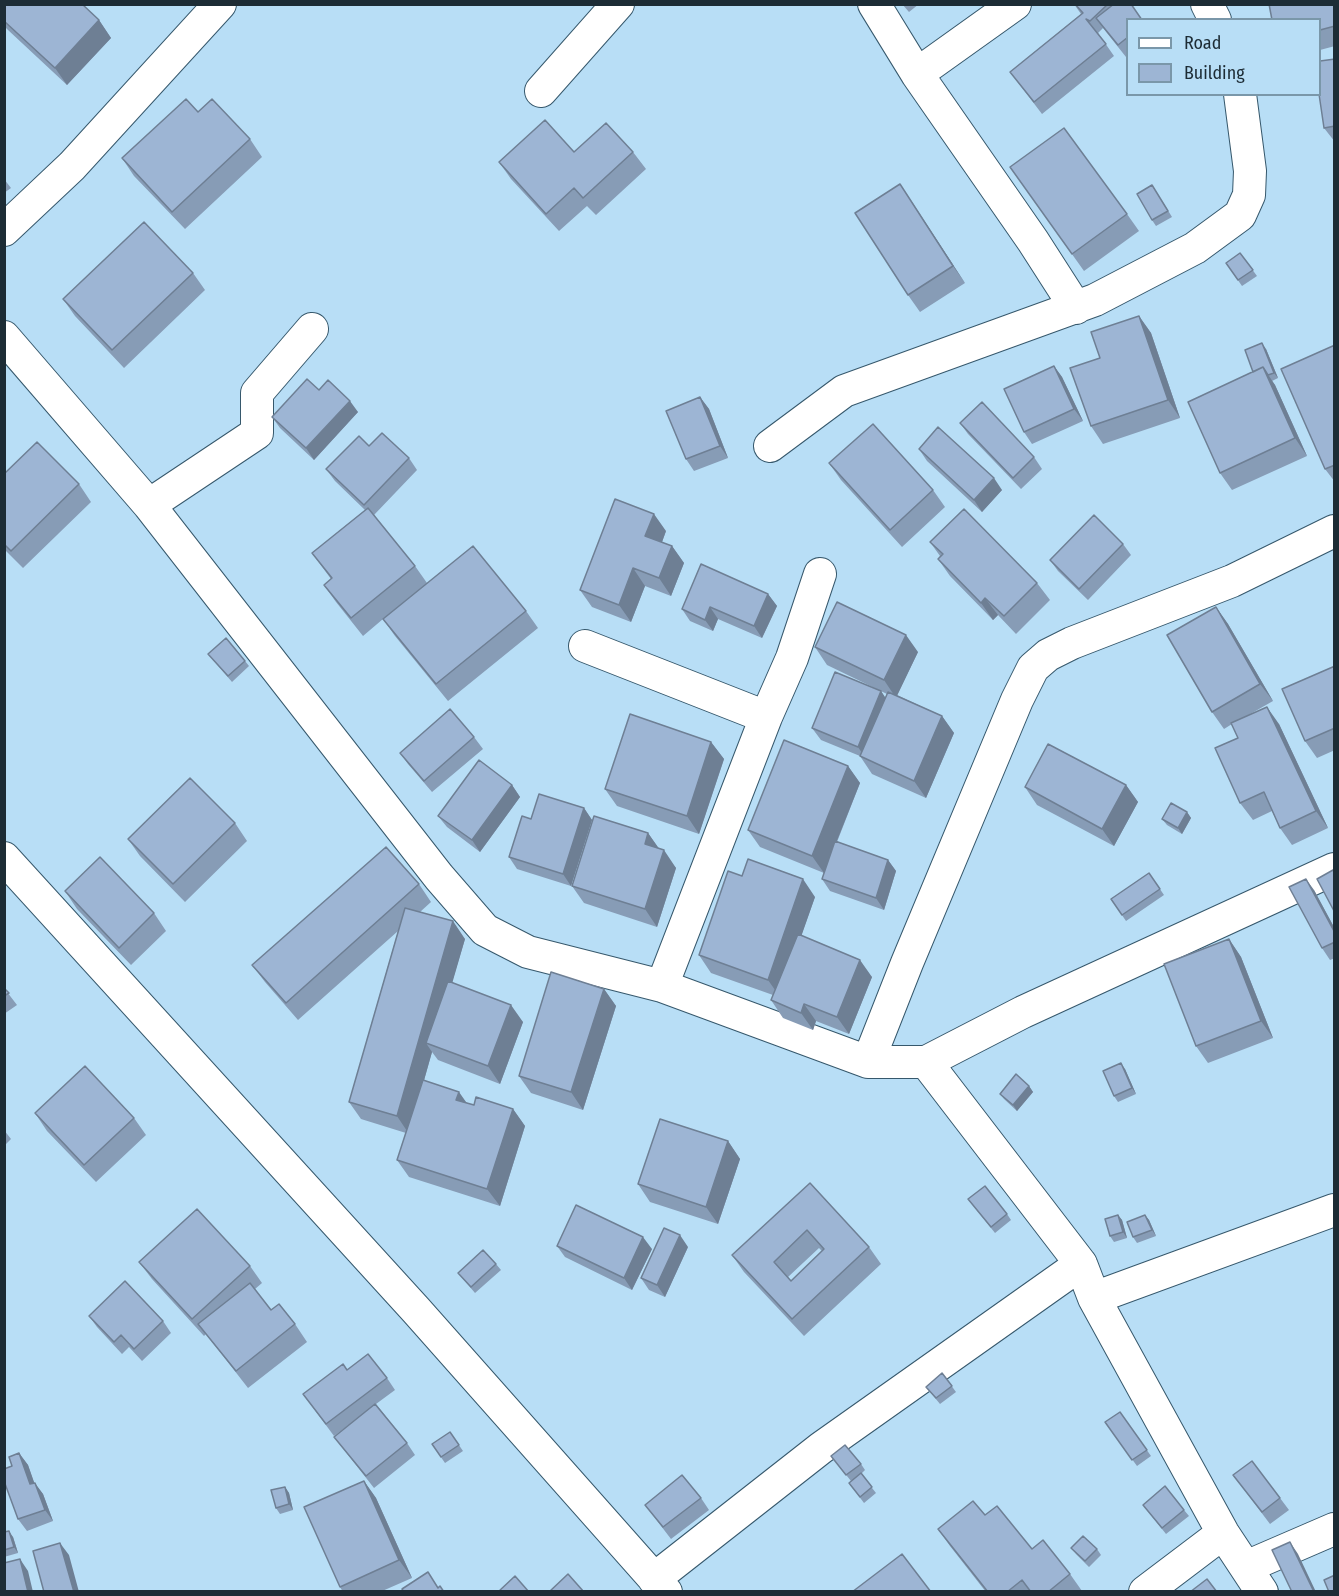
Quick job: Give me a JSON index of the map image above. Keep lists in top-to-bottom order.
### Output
{
  "legend": ["Road", "Building"]
}
